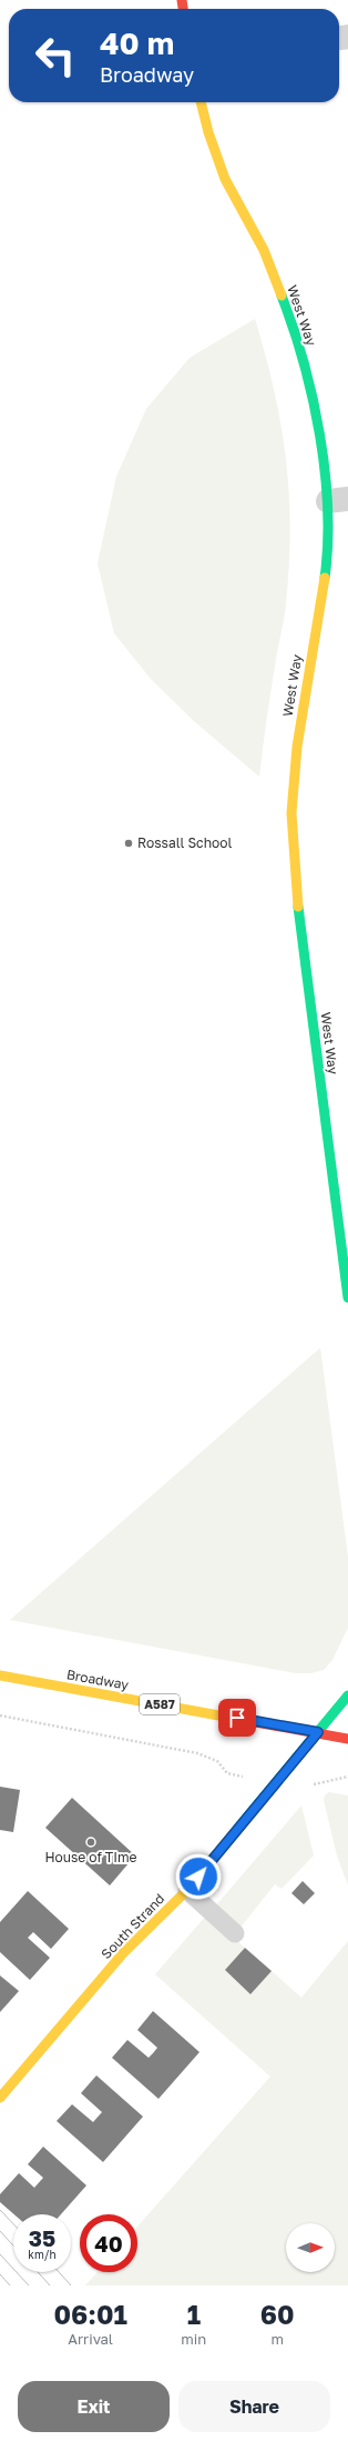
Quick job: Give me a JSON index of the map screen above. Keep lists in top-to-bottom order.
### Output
{
  "streets": {
    "street": [
      "West Way",
      "Broadway",
      "A587",
      "South Strand"
    ]
  },
  "crossings": [
    ["Broadway", "South Strand"]
  ],
  "places": ["Rossall School", "House of TIme"],
  "north": "right",
  "page": {
    "turn": ["40 m", "Broadway"],
    "speed": "35 km/h",
    "limit": "40",
    "eta": [
      "06:01",
      "Arrival",
      "1",
      "min",
      "60",
      "m"
    ],
    "buttons": ["Exit", "Share"]
  }
}
